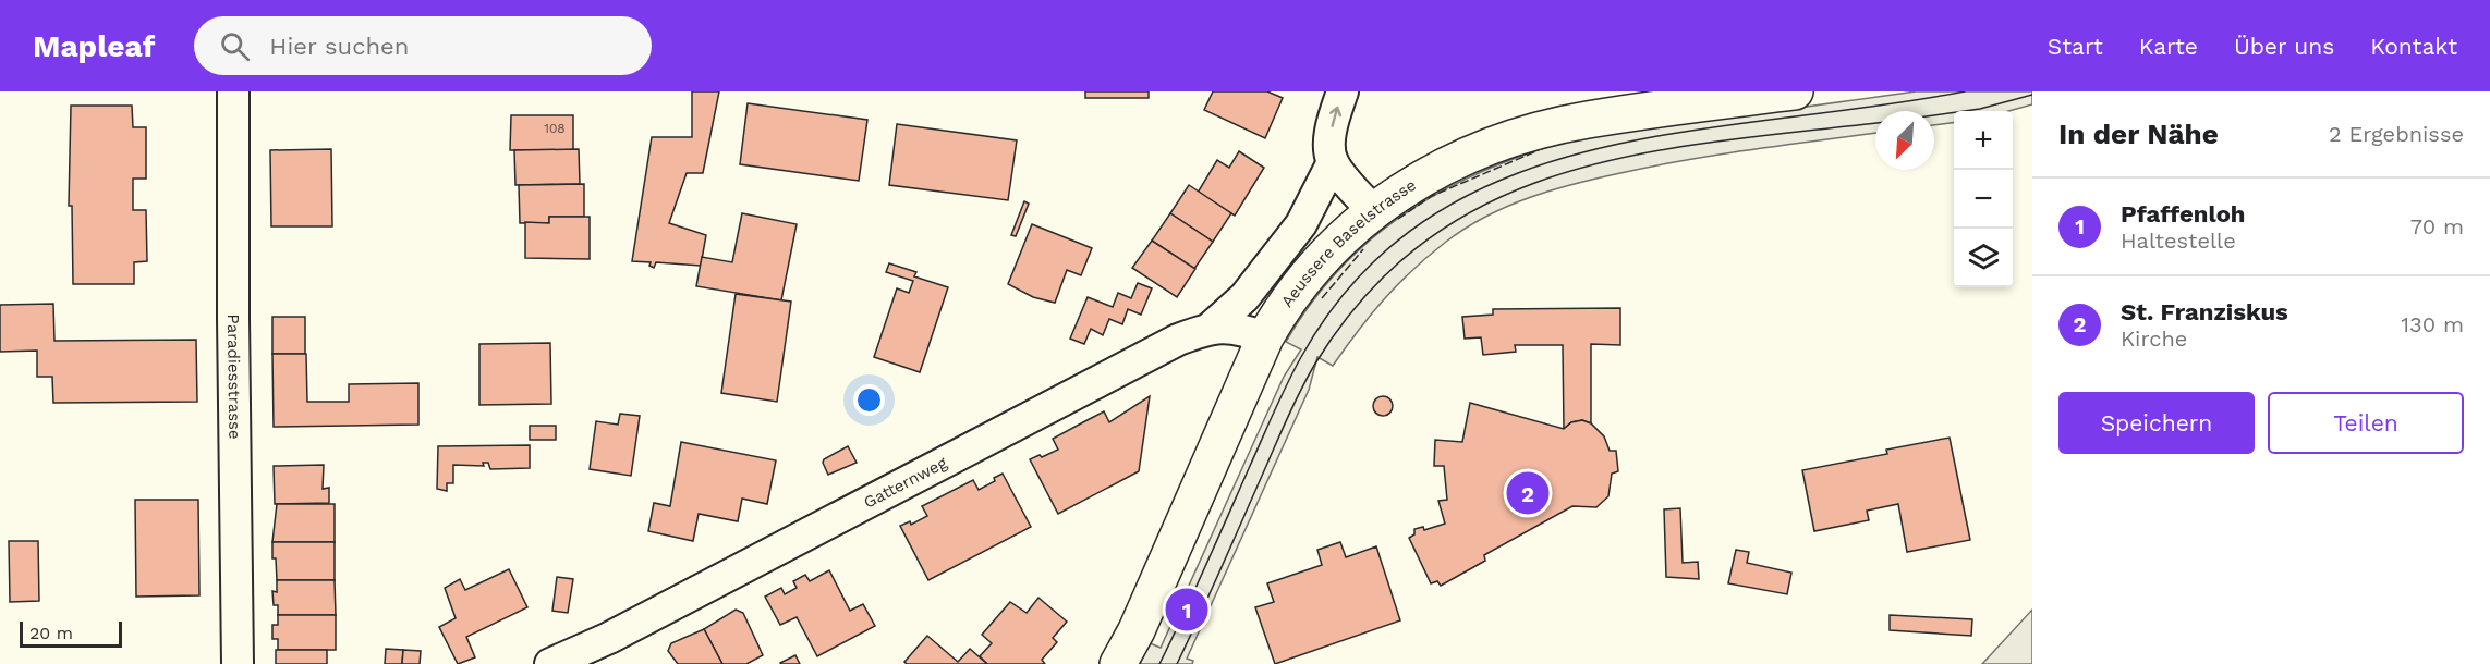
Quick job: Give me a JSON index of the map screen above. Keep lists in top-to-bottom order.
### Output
{
  "streets": {
    "main road": ["Aeussere Baselstrasse"],
    "street": ["Paradiesstrasse", "Gatternweg"]
  },
  "crossings": [
    ["Aeussere Baselstrasse", "Gatternweg"]
  ],
  "house_numbers": ["108"],
  "scale_bar": "20 m",
  "north": "bottom left",
  "page": {
    "header": "Mapleaf",
    "search": "Hier suchen",
    "nav": [
      "Start",
      "Karte",
      "Über uns",
      "Kontakt"
    ],
    "heading": ["In der Nähe", "2 Ergebnisse"],
    "map_buttons": ["+", "−"],
    "list": [
      {
        "mark": "1",
        "name": "Pfaffenloh",
        "note": "Haltestelle",
        "value": "70 m"
      },
      {
        "mark": "2",
        "name": "St. Franziskus",
        "note": "Kirche",
        "value": "130 m"
      }
    ],
    "buttons": ["Speichern", "Teilen"],
    "pins": ["2", "1"],
    "scale": "20 m"
  }
}
